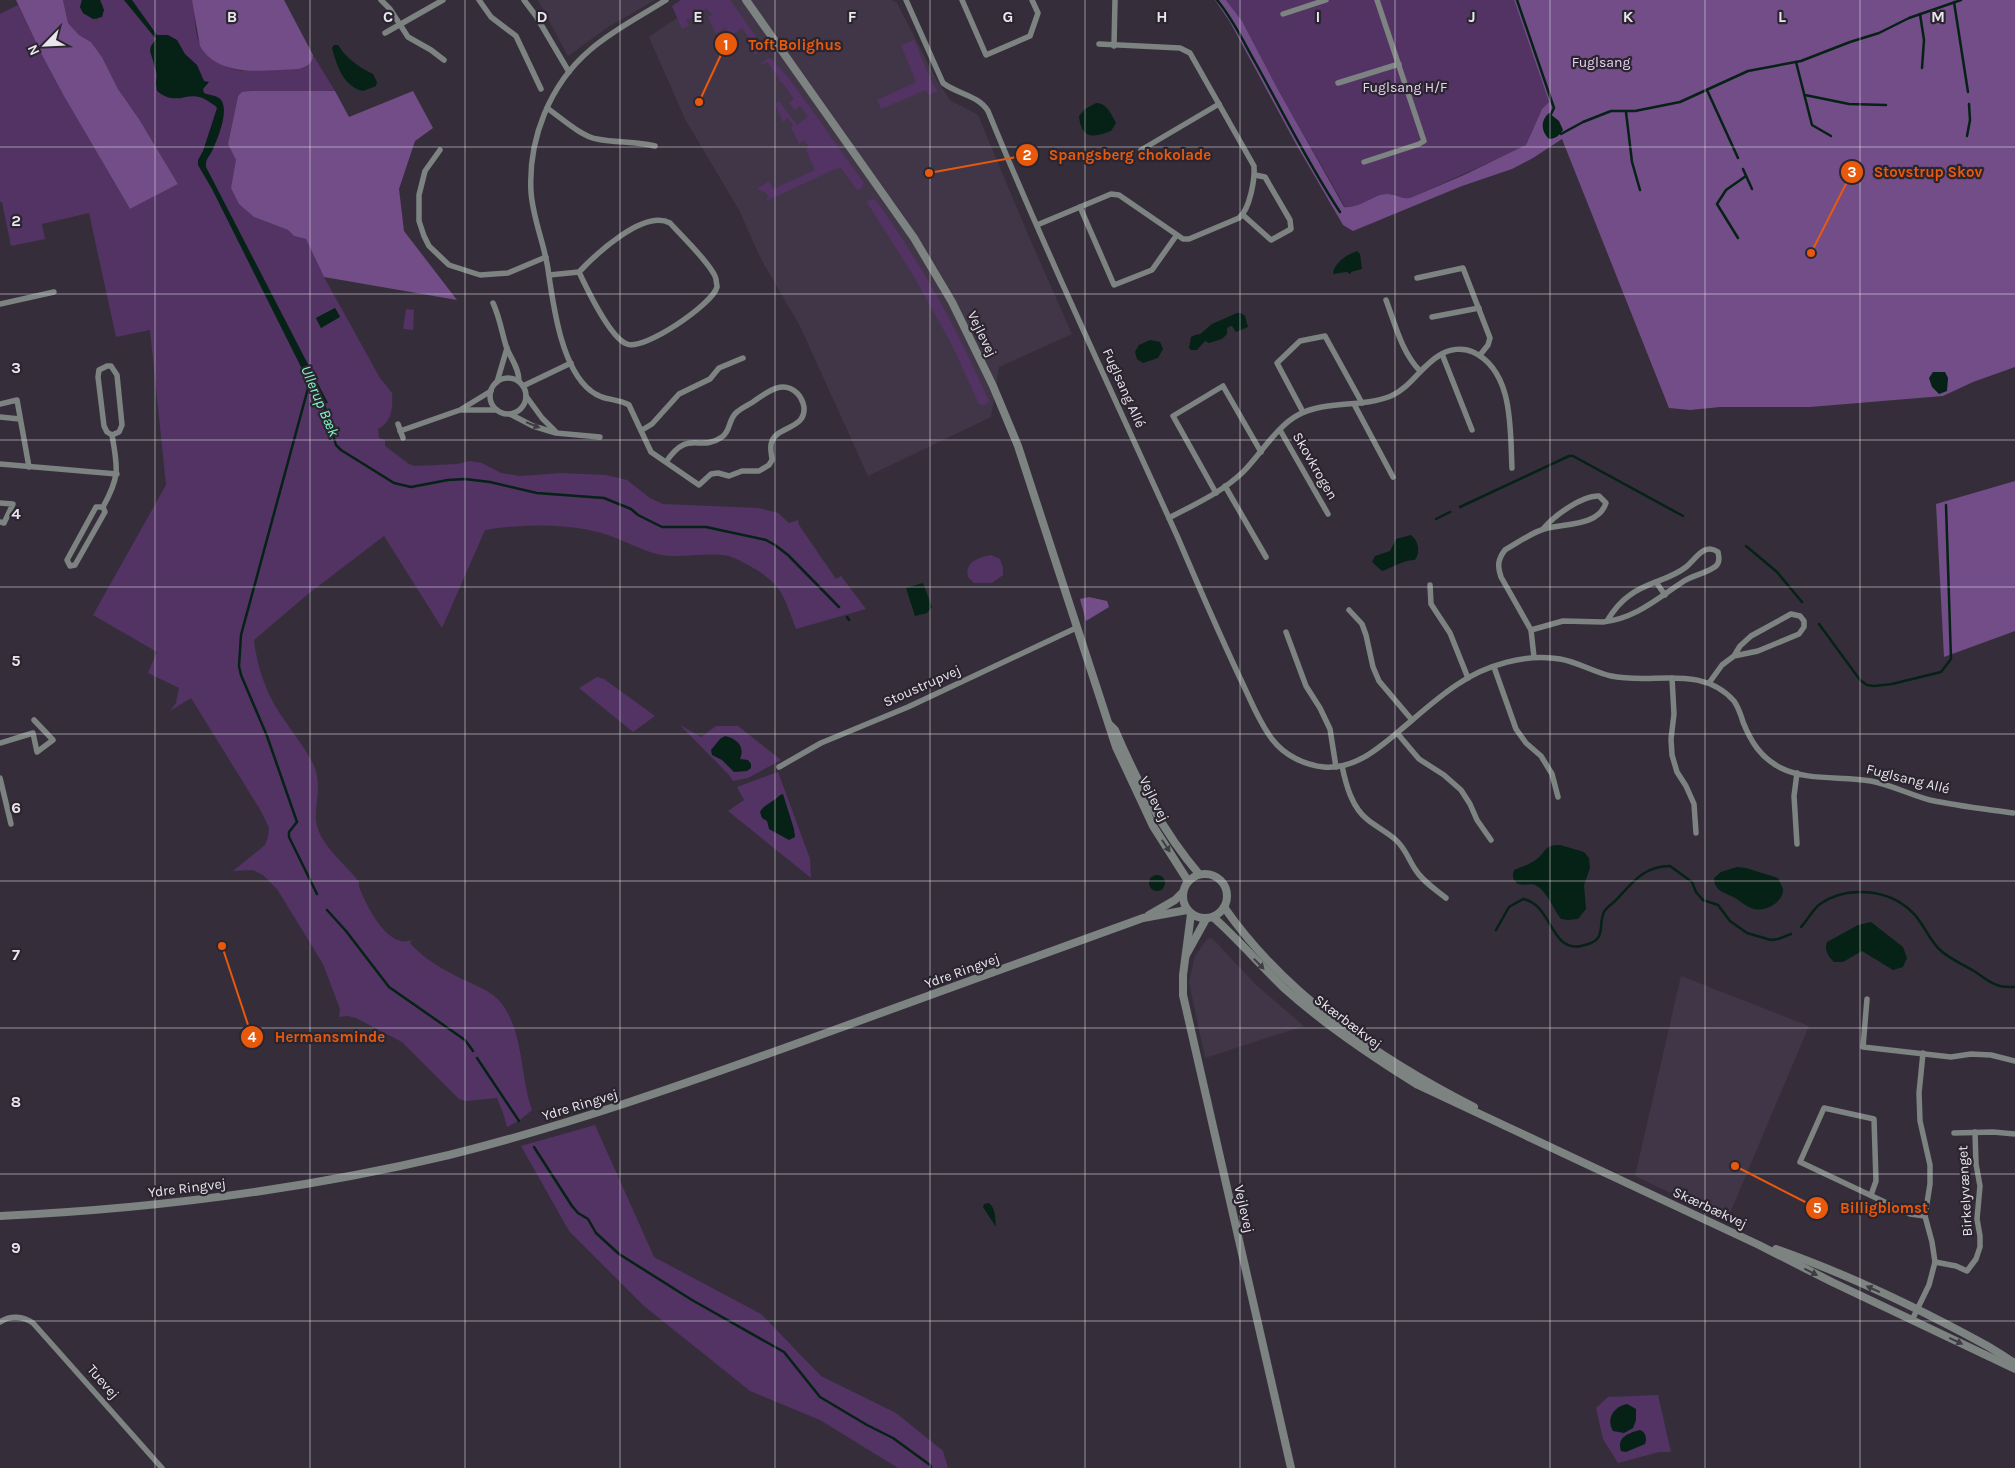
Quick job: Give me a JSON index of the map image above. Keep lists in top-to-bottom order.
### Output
{
  "streets": {
    "street": [
      "Vejlevej",
      "Fuglsang Allé",
      "Skovkrogen",
      "Stoustrupvej",
      "Ydre Ringvej",
      "Skærbækvej",
      "Birkelyvænget",
      "Tuevej"
    ]
  },
  "crossings": [
    ["Vejlevej", "Stoustrupvej"],
    ["Vejlevej", "Ydre Ringvej"],
    ["Vejlevej", "Skærbækvej"],
    ["Fuglsang Allé", "Skovkrogen"],
    ["Ydre Ringvej", "Skærbækvej"]
  ],
  "water": ["Ullerup Bæk"],
  "parks": ["Fuglsang", "Fuglsang H/F"],
  "places": [
    "Toft Bolighus",
    "Spangsberg chokolade",
    "Stovstrup Skov",
    "Hermansminde",
    "Billigblomst"
  ],
  "north": "bottom left",
  "grid": {
    "columns": [
      "B",
      "C",
      "D",
      "E",
      "F",
      "G",
      "H",
      "I",
      "J",
      "K",
      "L",
      "M"
    ],
    "rows": [
      "2",
      "3",
      "4",
      "5",
      "6",
      "7",
      "8",
      "9"
    ]
  }
}
